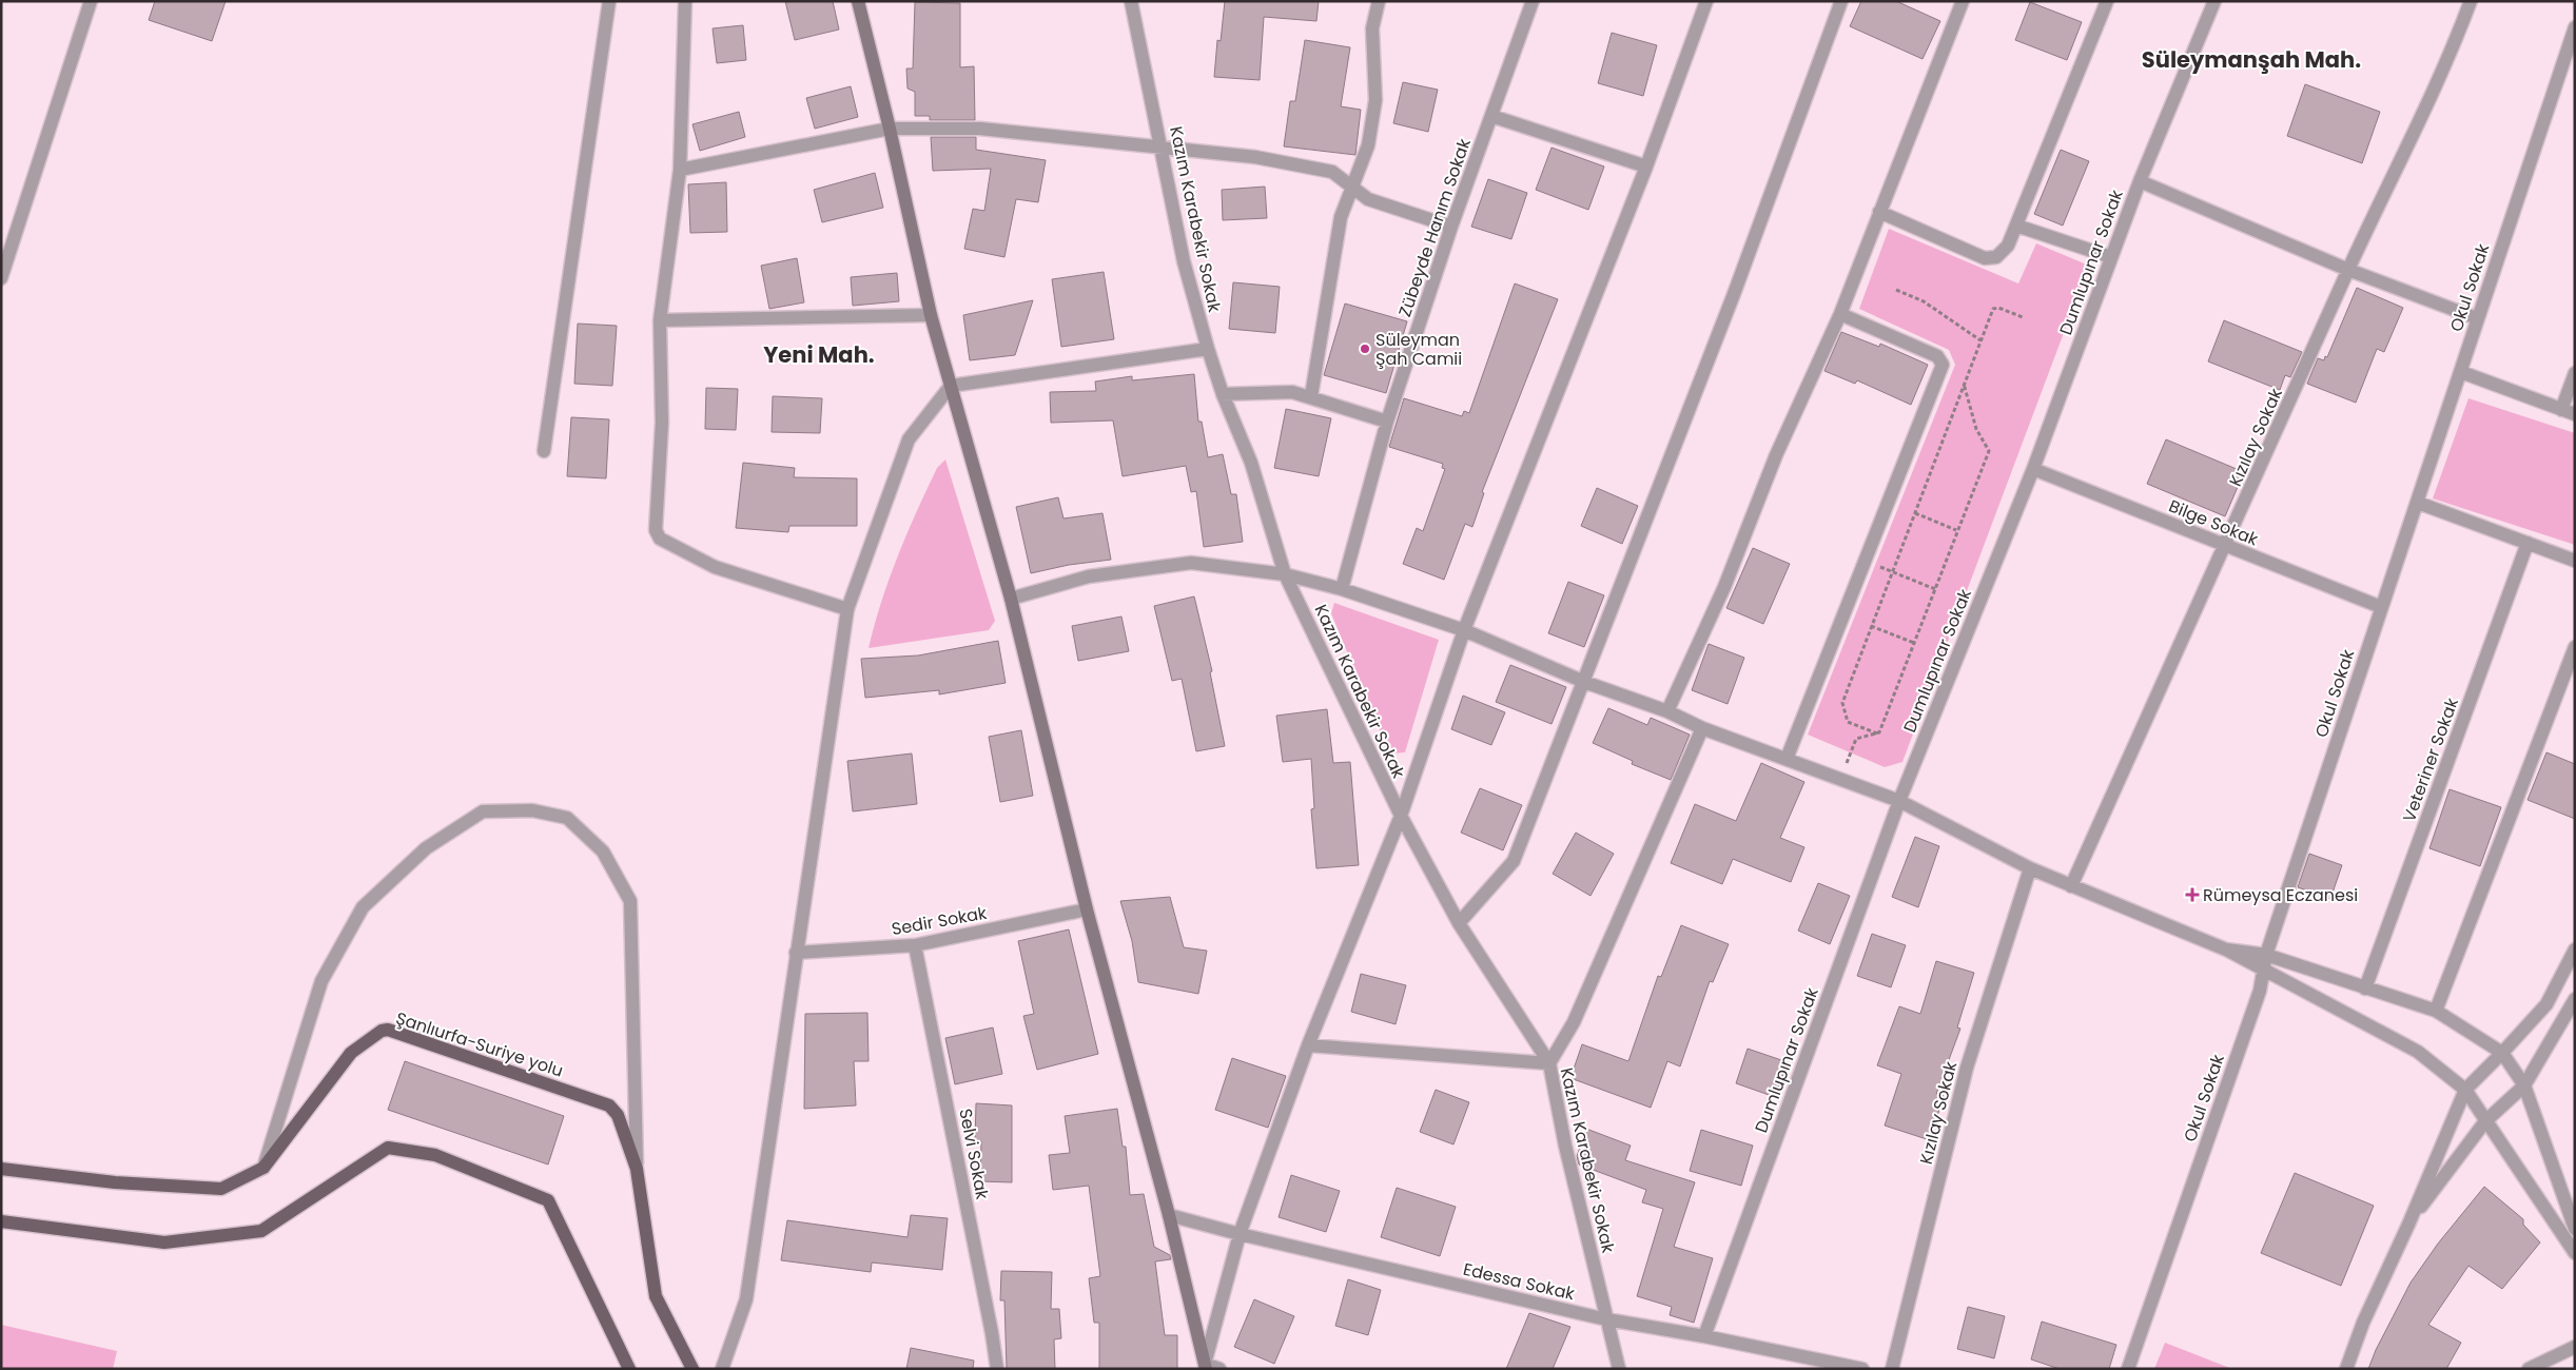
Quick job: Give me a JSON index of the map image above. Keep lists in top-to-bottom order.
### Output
{
  "streets": {
    "main road": ["Şanlıurfa-Suriye yolu"],
    "street": [
      "Kazım Karabekir Sokak",
      "Zübeyde Hanım Sokak",
      "Dumlupınar Sokak",
      "Okul Sokak",
      "Kızılay Sokak",
      "Bilge Sokak",
      "Veteriner Sokak",
      "Sedir Sokak",
      "Selvi Sokak",
      "Edessa Sokak"
    ]
  },
  "crossings": [
    ["Kazım Karabekir Sokak", "Edessa Sokak"],
    ["Dumlupınar Sokak", "Bilge Sokak"],
    ["Dumlupınar Sokak", "Edessa Sokak"],
    ["Okul Sokak", "Bilge Sokak"],
    ["Kızılay Sokak", "Bilge Sokak"],
    ["Sedir Sokak", "Selvi Sokak"]
  ],
  "districts": ["Süleymanşah Mah.", "Yeni Mah."],
  "places": {
    "other": ["Süleyman Şah Camii"],
    "health": ["Rümeysa Eczanesi"]
  }
}
